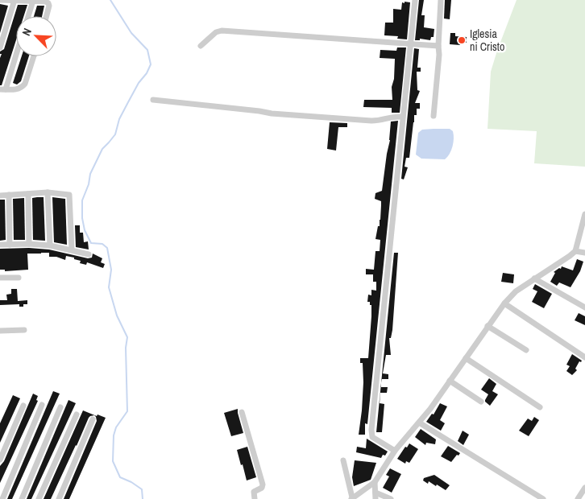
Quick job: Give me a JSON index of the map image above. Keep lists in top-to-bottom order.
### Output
{
  "places": ["Iglesia ni Cristo"],
  "north": "top left"
}
